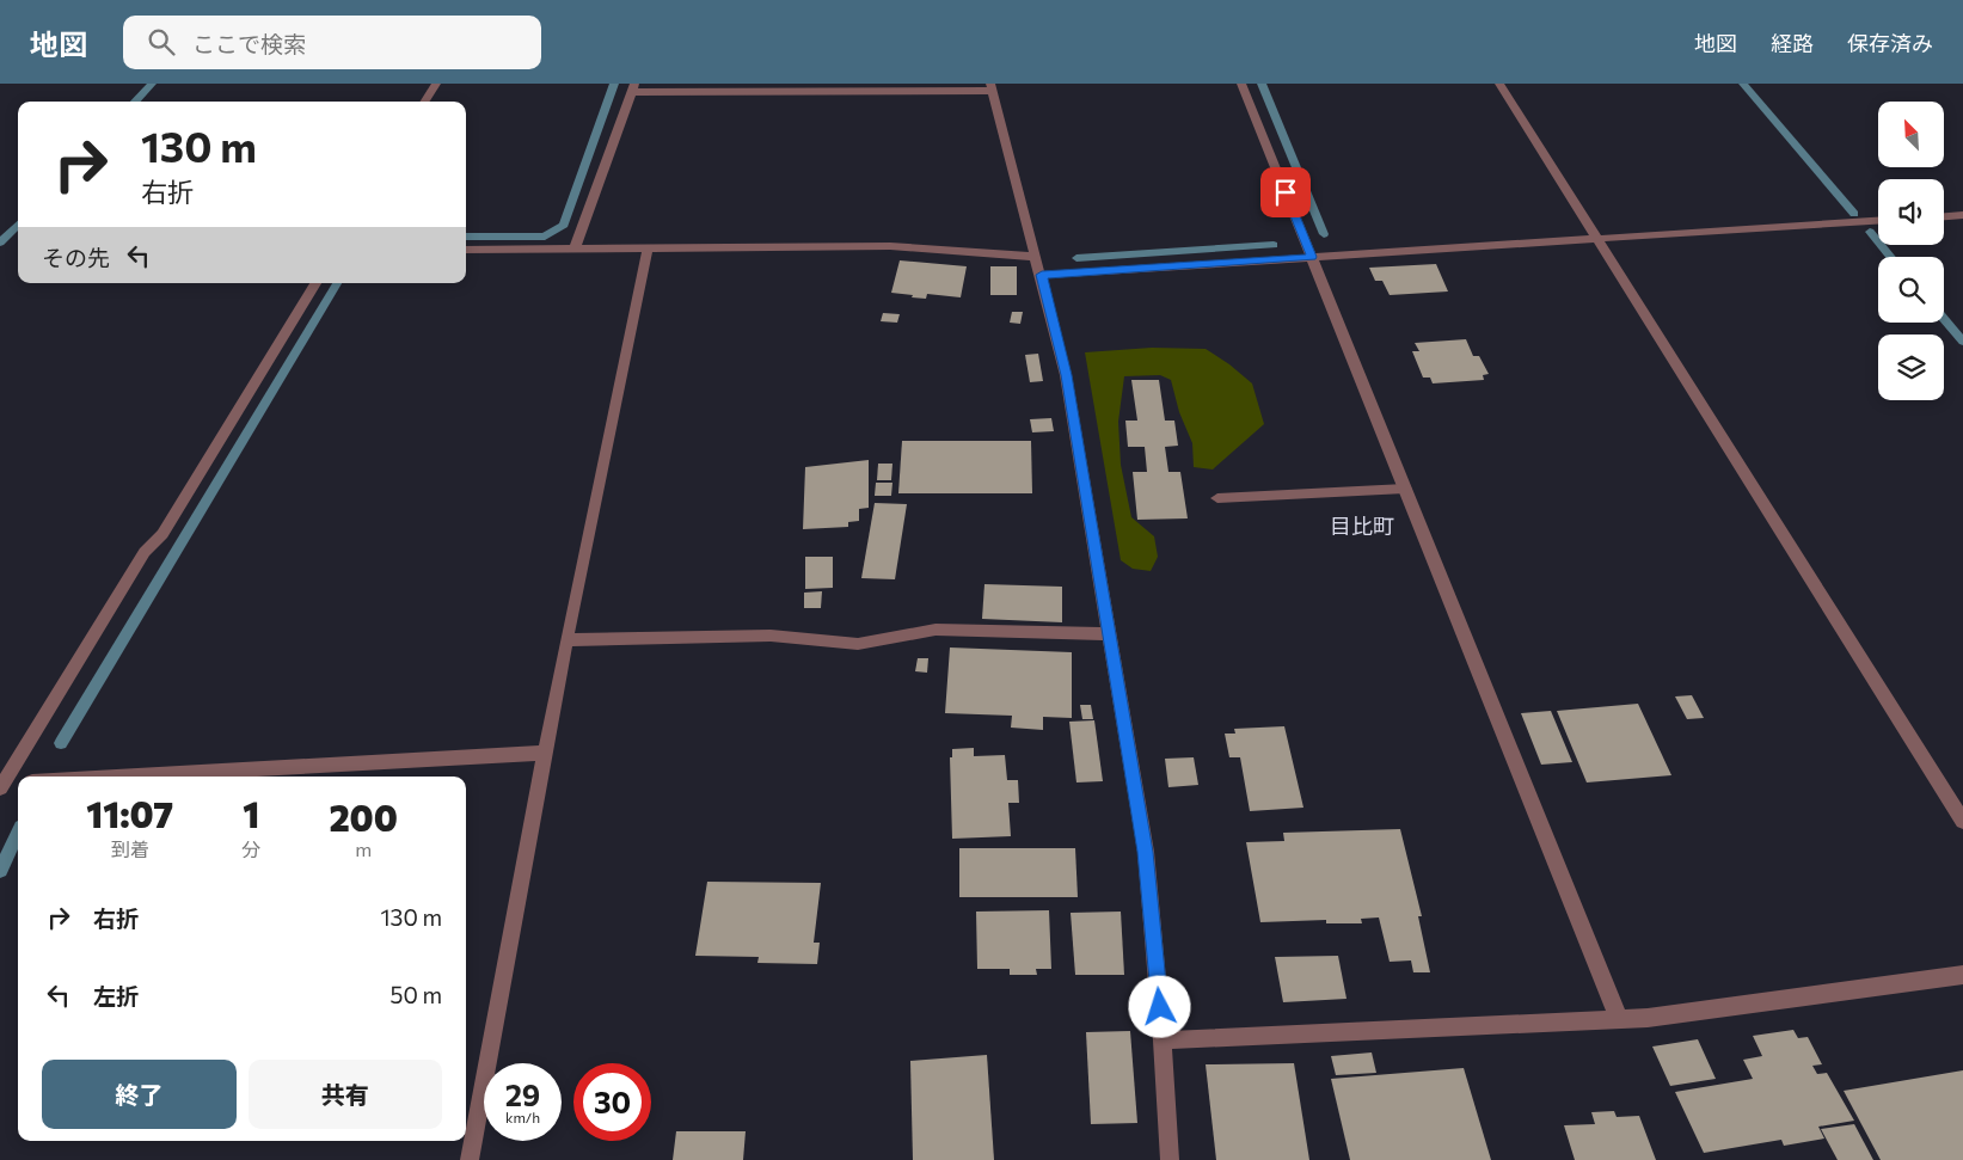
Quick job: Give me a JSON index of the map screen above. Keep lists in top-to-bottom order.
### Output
{
  "districts": ["目比町"],
  "north": "top left",
  "page": {
    "header": "地図",
    "search": "ここで検索",
    "nav": ["地図", "経路", "保存済み"],
    "turn": ["130 m", "右折"],
    "then": "その先",
    "eta": [
      "11:07",
      "到着",
      "1",
      "分",
      "200",
      "m"
    ],
    "list": [
      {
        "name": "右折",
        "value": "130 m"
      },
      {
        "name": "左折",
        "value": "50 m"
      }
    ],
    "buttons": ["終了", "共有"],
    "speed": "29 km/h",
    "limit": "30"
  }
}
